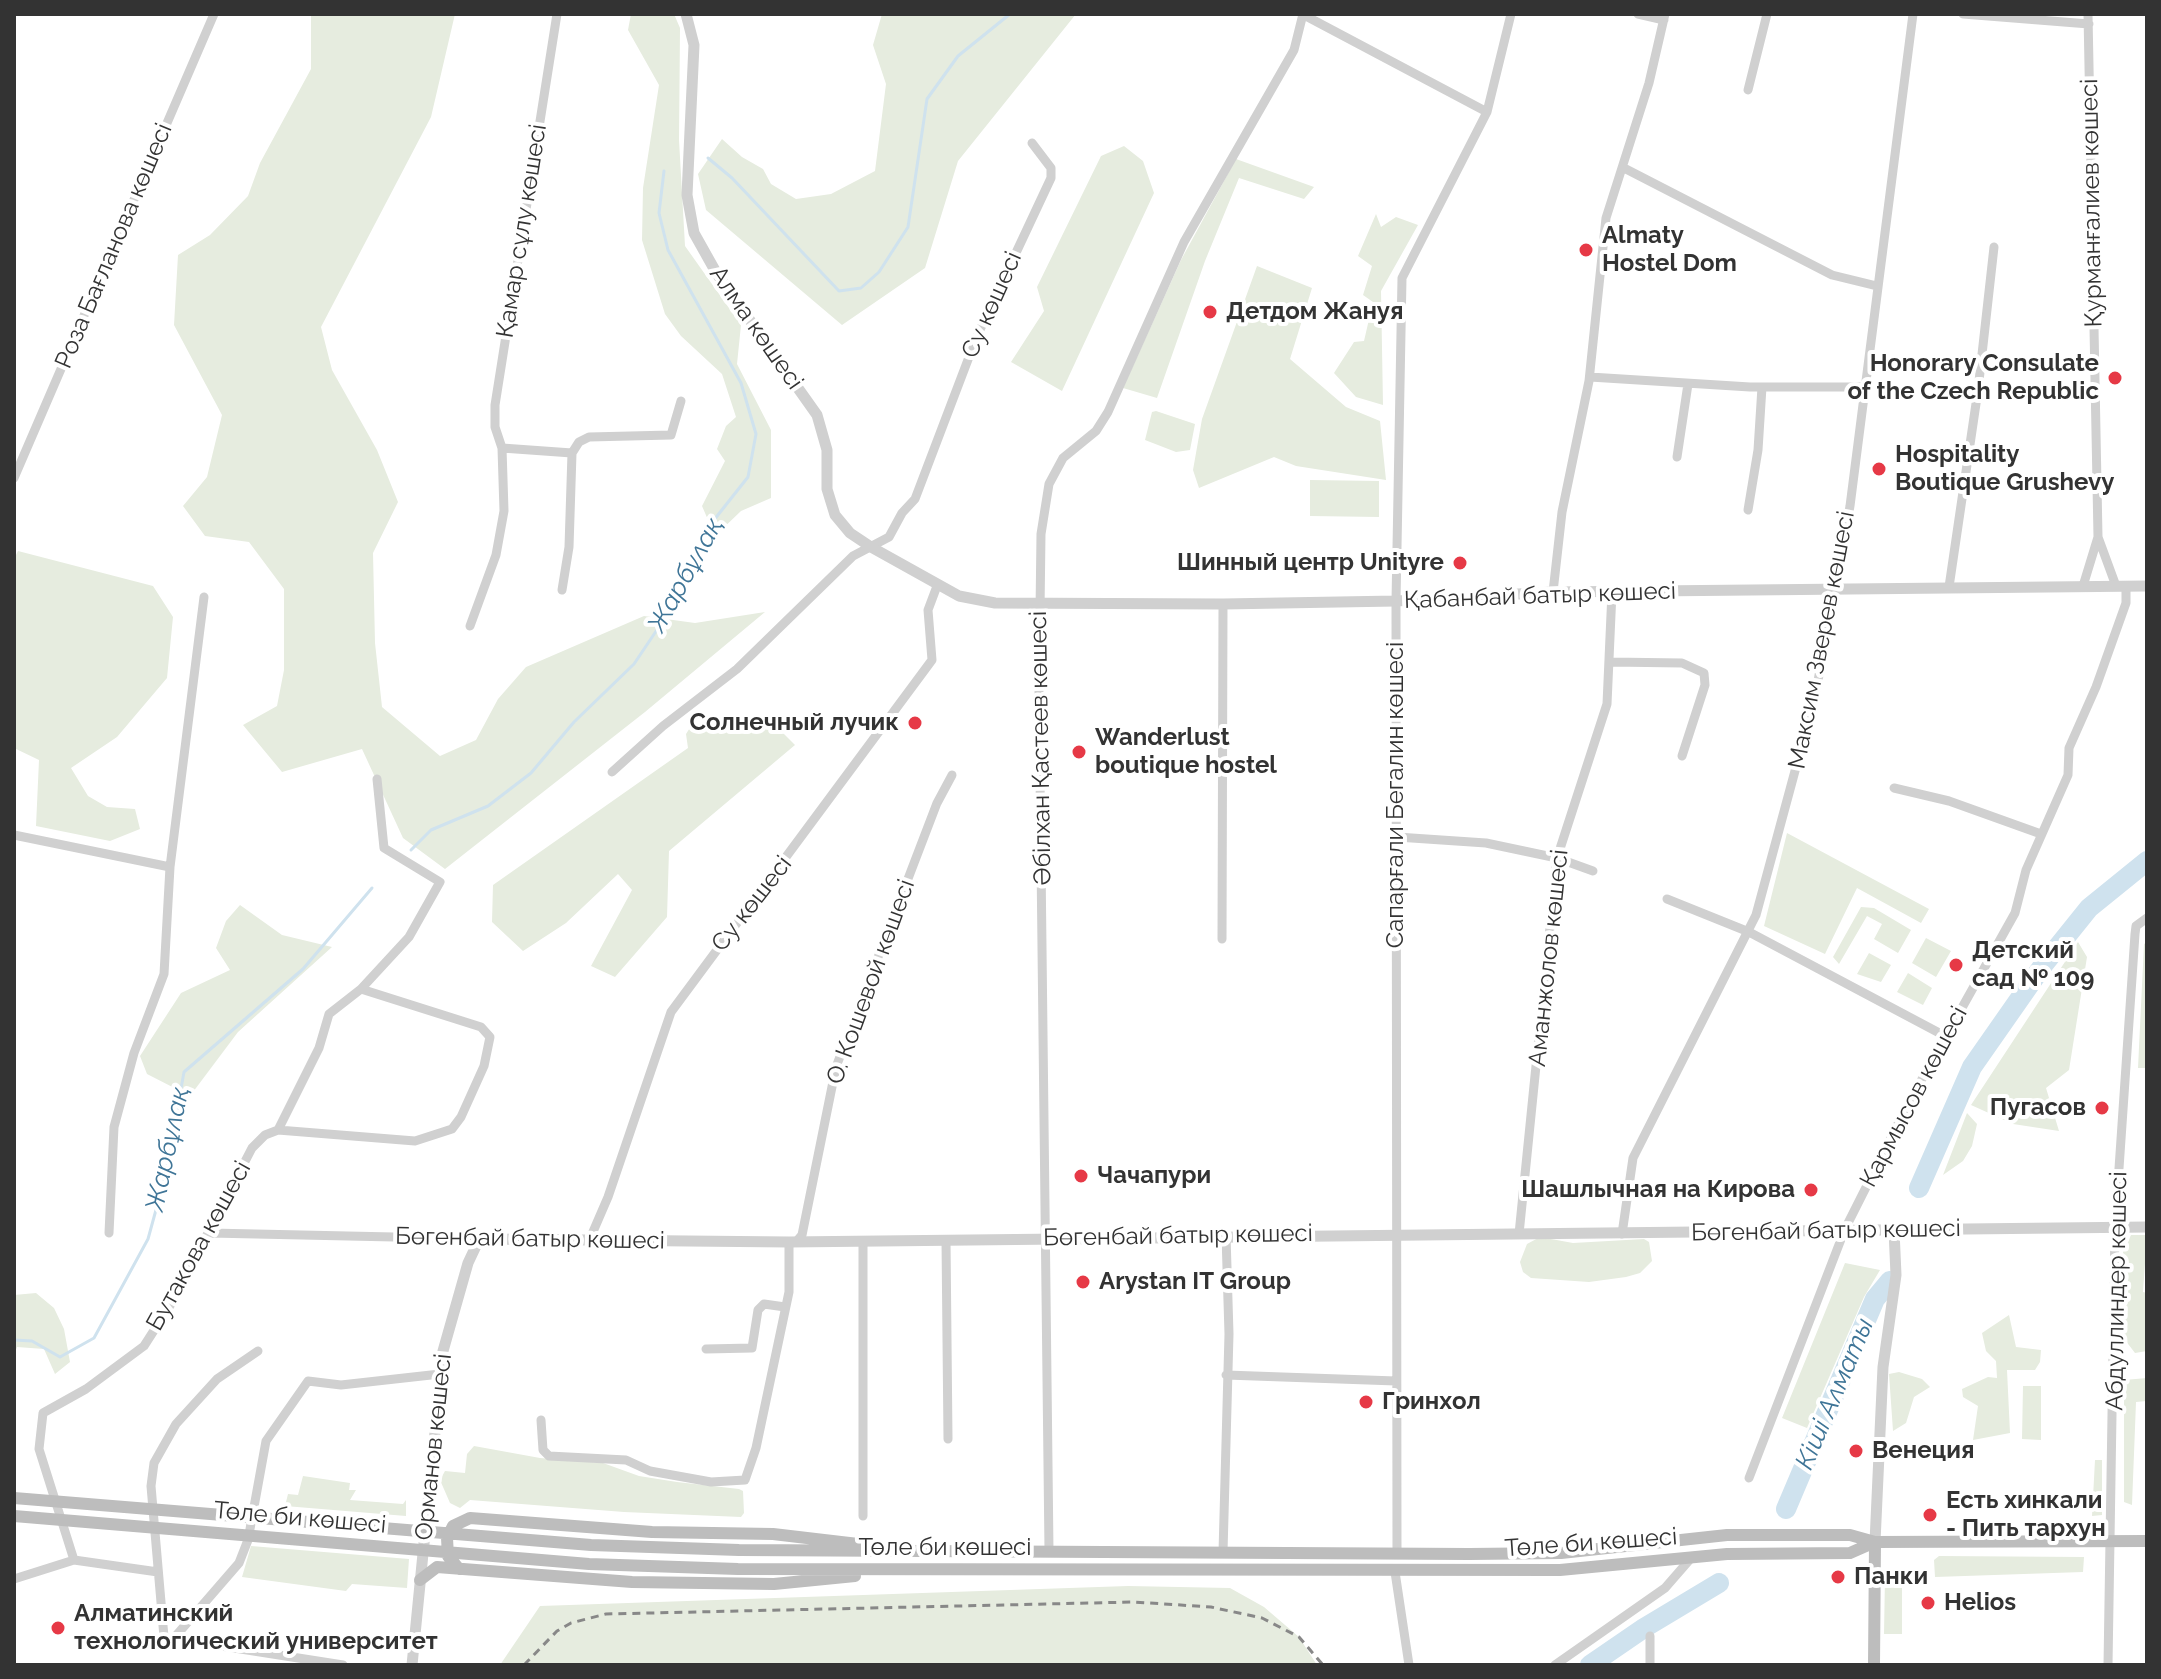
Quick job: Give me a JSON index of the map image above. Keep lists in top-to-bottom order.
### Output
{
  "streets": {
    "main road": ["Төле би көшесі"],
    "street": [
      "Қурманғалиев көшесі",
      "Қамар сұлу көшесі",
      "Роза Бағланова көшесі",
      "Су көшесі",
      "Алма көшесі",
      "Қабанбай батыр көшесі",
      "Максим Зверев көшесі",
      "Әбілхан Қастеев көшесі",
      "Сапарғали Бегалин көшесі",
      "Аманжолов көшесі",
      "О. Кошевой көшесі",
      "Қармысов көшесі",
      "Бөгенбай батыр көшесі",
      "Бутакова көшесі",
      "Абдуллиндер көшесі",
      "Орманов көшесі"
    ]
  },
  "crossings": [
    ["Су көшесі", "Алма көшесі"],
    ["Су көшесі", "Қабанбай батыр көшесі"],
    ["Су көшесі", "Бөгенбай батыр көшесі"],
    ["Алма көшесі", "Қабанбай батыр көшесі"],
    ["Қабанбай батыр көшесі", "Максим Зверев көшесі"],
    ["Қабанбай батыр көшесі", "Әбілхан Қастеев көшесі"],
    ["Қабанбай батыр көшесі", "Сапарғали Бегалин көшесі"],
    ["Қабанбай батыр көшесі", "Аманжолов көшесі"],
    ["Қабанбай батыр көшесі", "Қармысов көшесі"],
    ["Максим Зверев көшесі", "Бөгенбай батыр көшесі"],
    ["Әбілхан Қастеев көшесі", "Бөгенбай батыр көшесі"],
    ["Әбілхан Қастеев көшесі", "Төле би көшесі"],
    ["Сапарғали Бегалин көшесі", "Бөгенбай батыр көшесі"],
    ["Сапарғали Бегалин көшесі", "Төле би көшесі"],
    ["Аманжолов көшесі", "Бөгенбай батыр көшесі"],
    ["О. Кошевой көшесі", "Бөгенбай батыр көшесі"],
    ["Қармысов көшесі", "Бөгенбай батыр көшесі"],
    ["Бөгенбай батыр көшесі", "Бутакова көшесі"],
    ["Бөгенбай батыр көшесі", "Абдуллиндер көшесі"],
    ["Бөгенбай батыр көшесі", "Орманов көшесі"],
    ["Абдуллиндер көшесі", "Төле би көшесі"]
  ],
  "water": ["Жарбұлақ", "Кіші Алматы"],
  "places": [
    "Almaty Hostel Dom",
    "Детдом Жануя",
    "Honorary Consulate of the Czech Republic",
    "Hospitality Boutique Grushevy",
    "Шинный центр Unityre",
    "Солнечный лучик",
    "Wanderlust boutique hostel",
    "Детский сад № 109",
    "Пугасов",
    "Чачапури",
    "Шашлычная на Кирова",
    "Arystan IT Group",
    "Гринхол",
    "Венеция",
    "Есть хинкали - Пить тархун",
    "Панки",
    "Helios",
    "Алматинский технологический университет"
  ]
}
